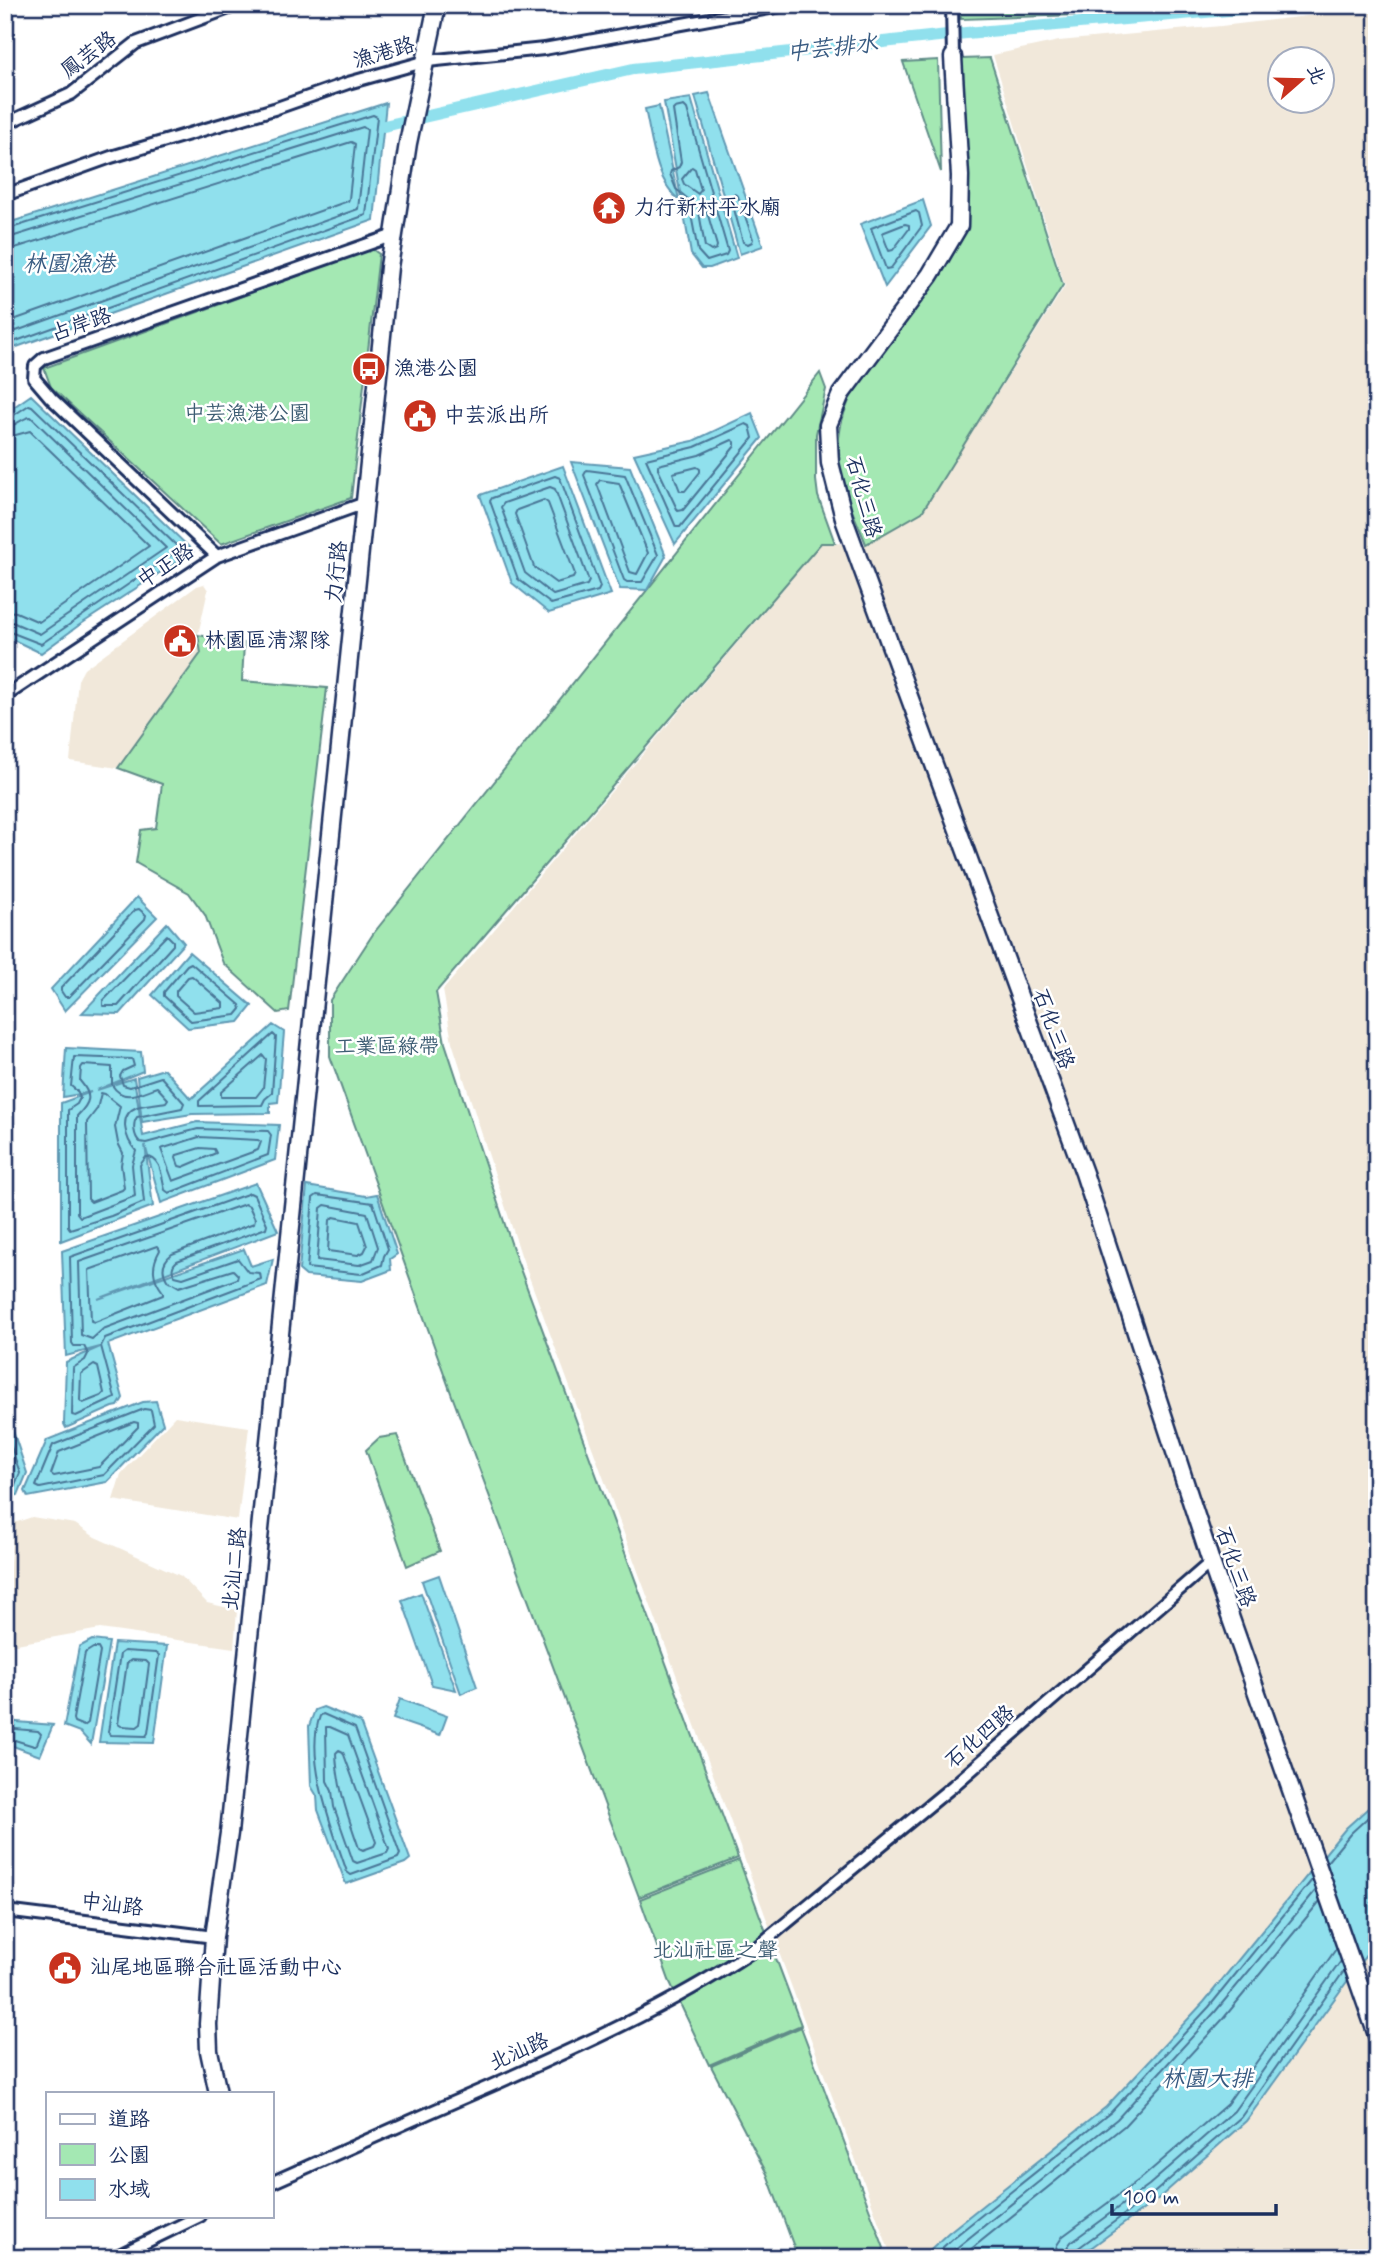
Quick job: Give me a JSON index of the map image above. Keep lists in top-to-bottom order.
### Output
{
  "streets": {
    "street": [
      "漁港路",
      "鳳芸路",
      "占岸路",
      "石化三路",
      "中正路",
      "力行路",
      "北汕二路",
      "石化四路",
      "中汕路",
      "北汕路"
    ]
  },
  "crossings": [
    ["漁港路", "力行路"],
    ["占岸路", "中正路"],
    ["占岸路", "力行路"],
    ["石化三路", "石化四路"],
    ["中正路", "力行路"],
    ["力行路", "北汕二路"],
    ["北汕二路", "中汕路"],
    ["石化四路", "北汕路"]
  ],
  "water": ["中芸排水", "林園漁港", "林園大排"],
  "parks": ["中芸漁港公園", "工業區綠帶", "北汕社區之聲"],
  "places": {
    "temple": ["力行新村平水廟"],
    "bus stop": ["漁港公園"],
    "public building": ["中芸派出所", "林園區清潔隊", "汕尾地區聯合社區活動中心"]
  },
  "legend": ["道路", "公園", "水域"],
  "scale_bar": "100 m",
  "north": "right"
}
